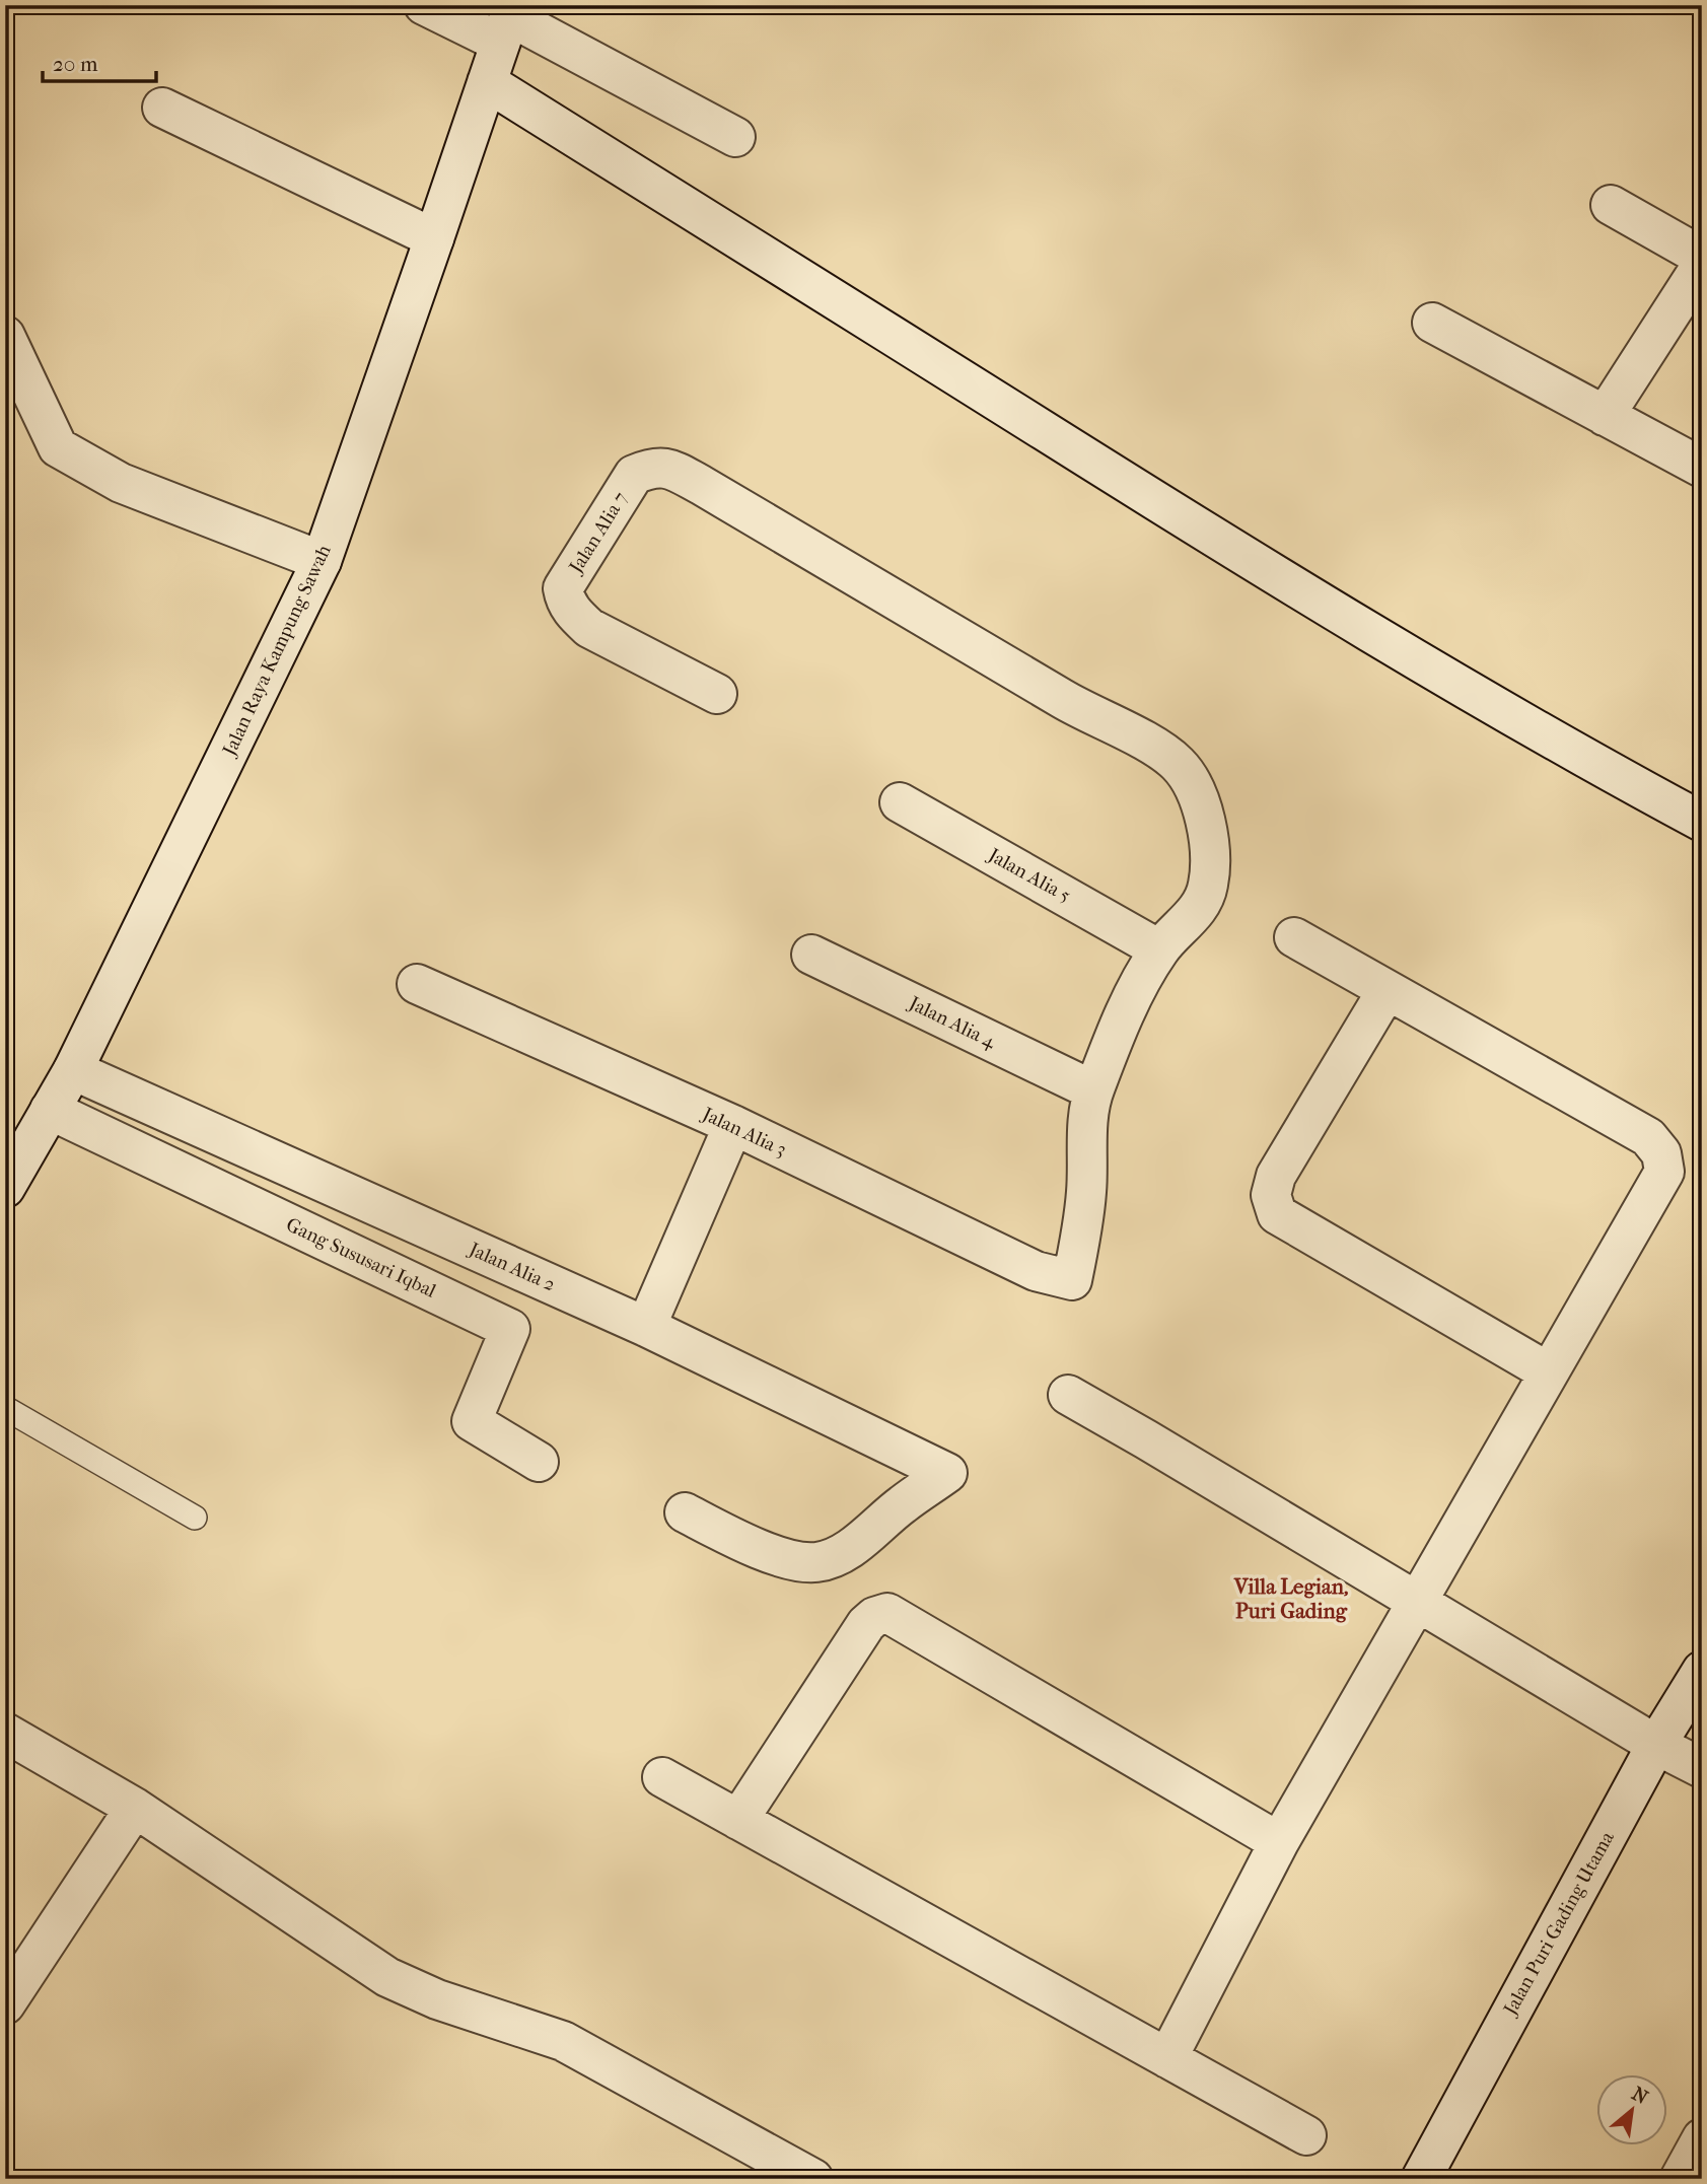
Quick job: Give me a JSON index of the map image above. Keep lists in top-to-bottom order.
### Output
{
  "streets": {
    "street": [
      "Jalan Alia 7",
      "Jalan Raya Kampung Sawah",
      "Jalan Alia 5",
      "Jalan Alia 4",
      "Jalan Alia 3",
      "Gang Sususari Iqbal",
      "Jalan Alia 2",
      "Jalan Puri Gading Utama"
    ]
  },
  "crossings": [
    ["Jalan Alia 7", "Jalan Alia 5"],
    ["Jalan Raya Kampung Sawah", "Gang Sususari Iqbal"],
    ["Jalan Raya Kampung Sawah", "Jalan Alia 2"],
    ["Jalan Alia 4", "Jalan Alia 3"]
  ],
  "districts": ["Villa Legian, Puri Gading"],
  "scale_bar": "20 m",
  "north": "top right"
}
